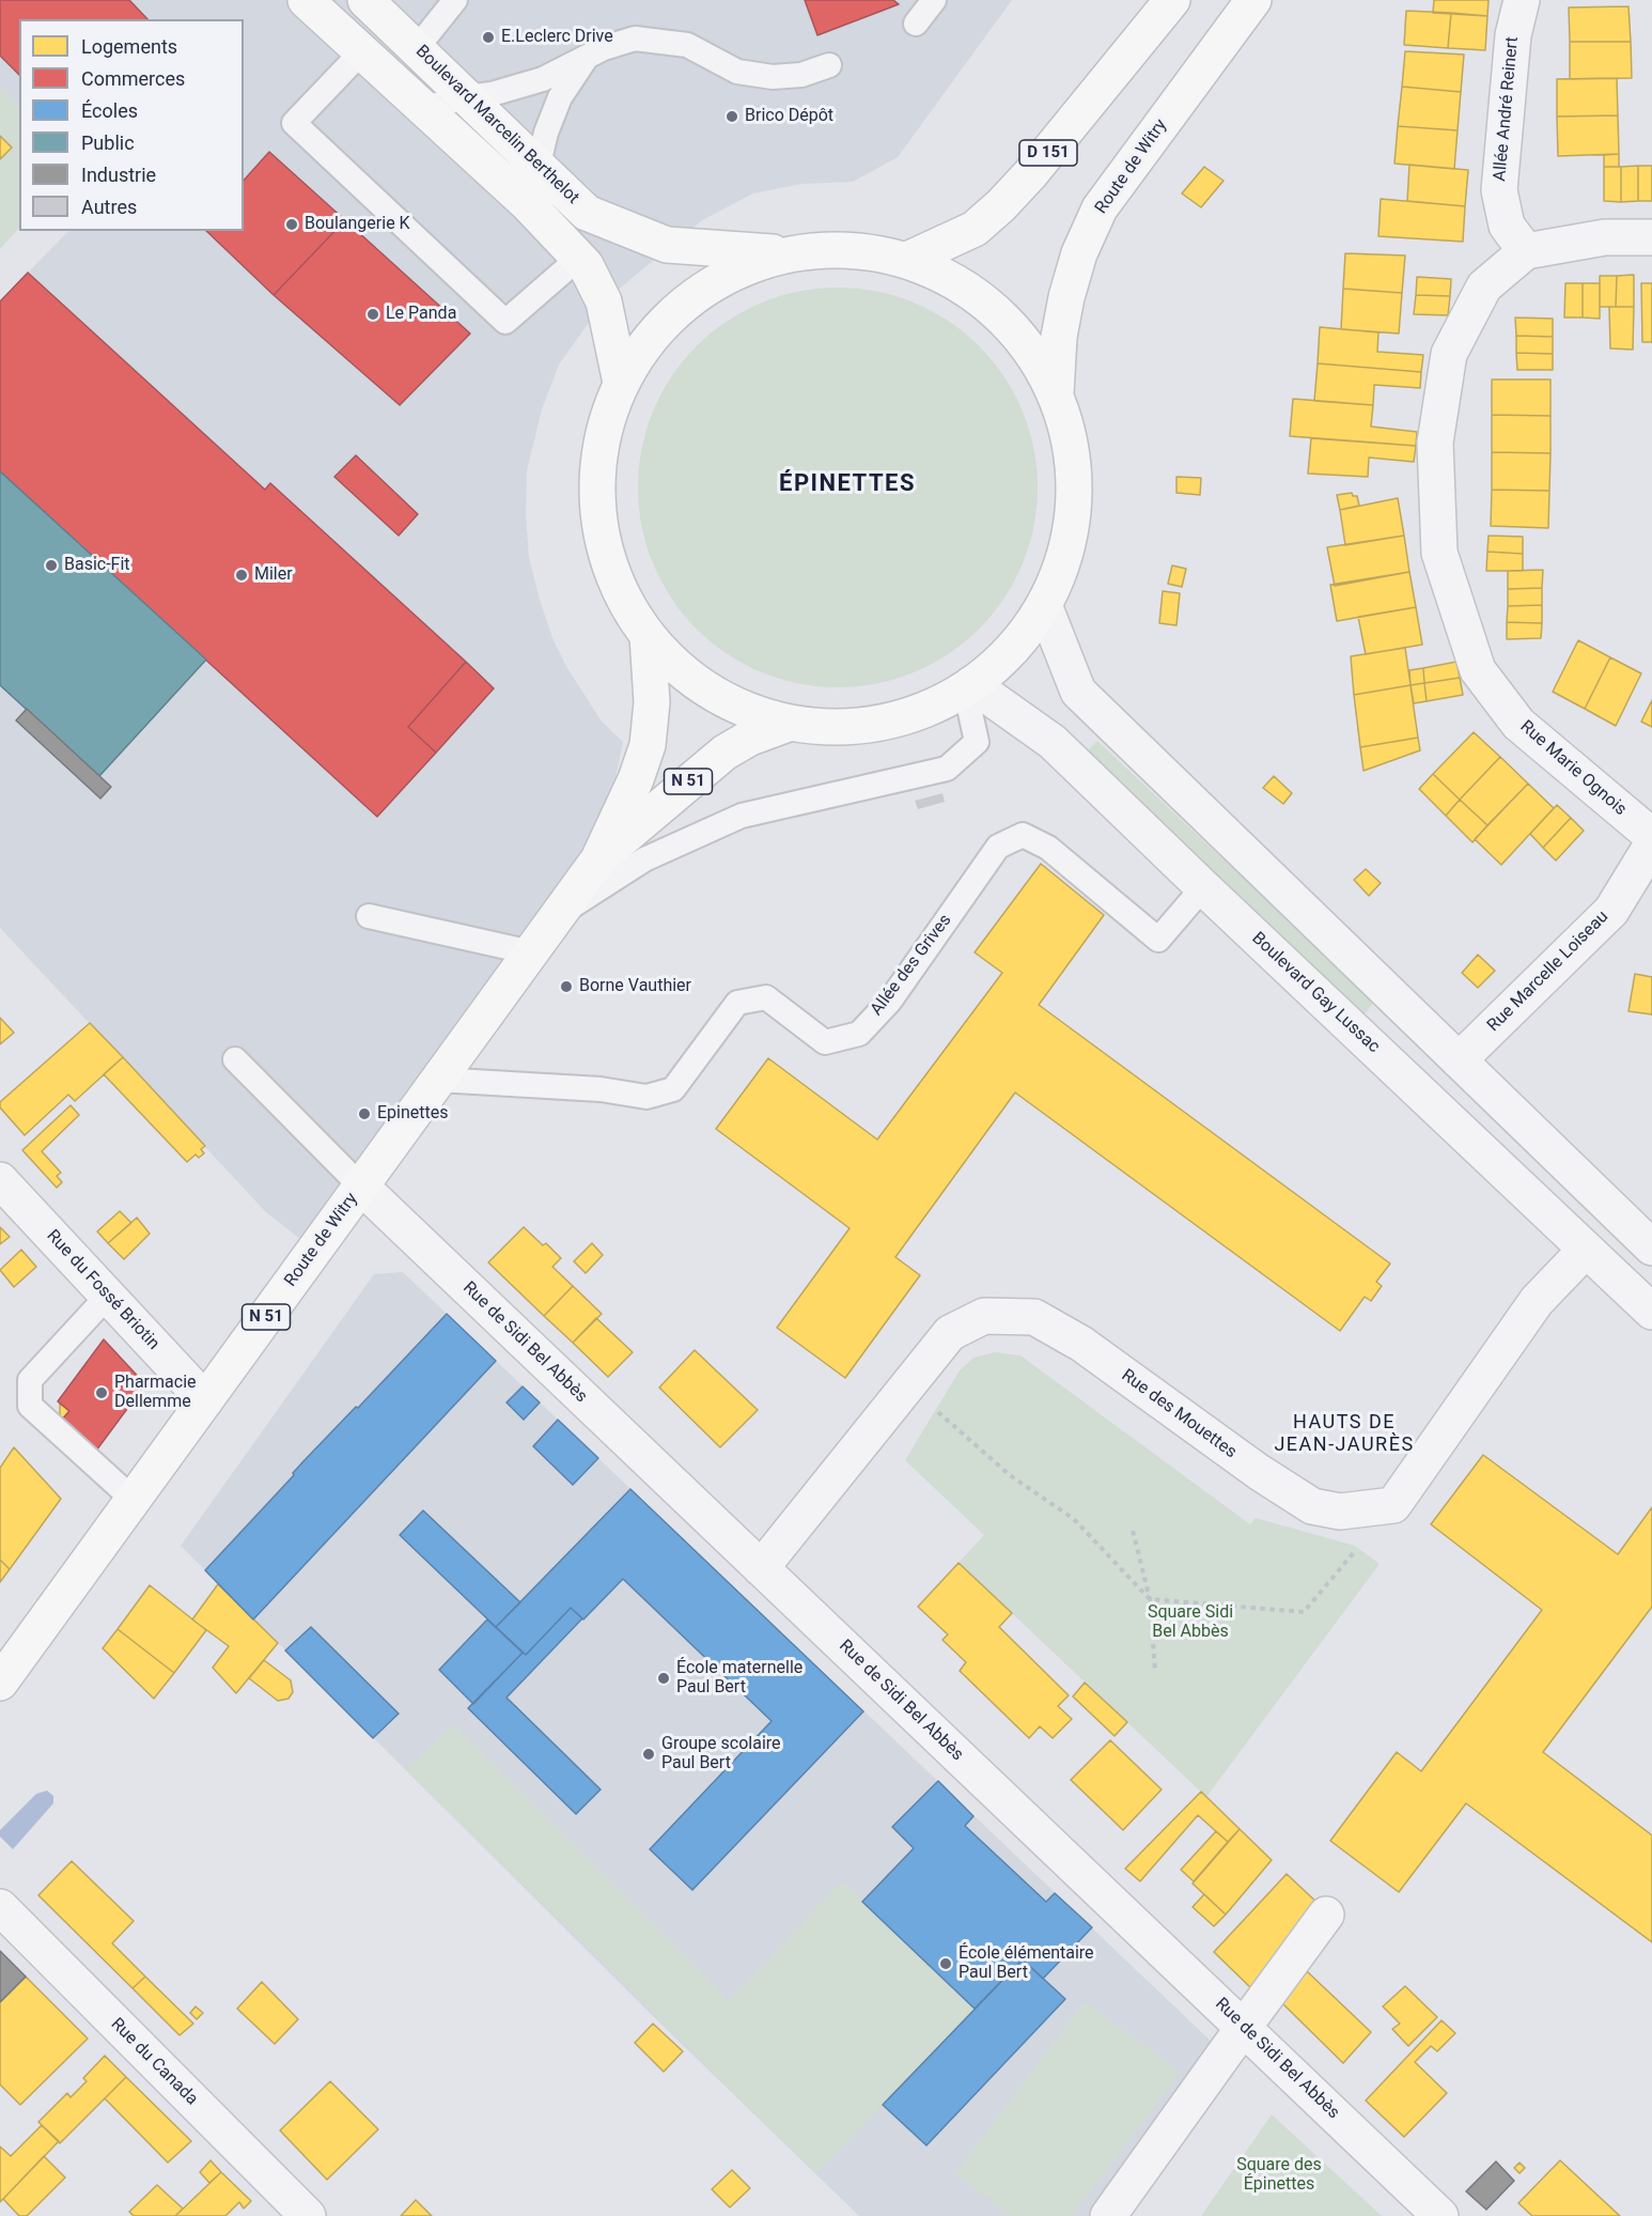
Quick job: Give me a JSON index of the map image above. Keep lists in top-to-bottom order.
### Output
{
  "streets": {
    "main road": [
      "Boulevard Marcelin Berthelot",
      "D 151",
      "Route de Witry",
      "N 51"
    ],
    "street": [
      "Allée André Reinert",
      "Rue Marie Ognois",
      "Rue Marcelle Loiseau",
      "Boulevard Gay Lussac",
      "Rue du Fossé Briotin",
      "Rue de Sidi Bel Abbès",
      "Rue des Mouettes",
      "Rue du Canada"
    ],
    "lane": ["Allée des Grives"]
  },
  "crossings": [
    ["Allée André Reinert", "Rue Marie Ognois"],
    ["Route de Witry", "Allée des Grives"],
    ["Route de Witry", "Rue du Fossé Briotin"],
    ["Route de Witry", "Rue de Sidi Bel Abbès"],
    ["Allée des Grives", "Boulevard Gay Lussac"],
    ["Rue de Sidi Bel Abbès", "Rue des Mouettes"]
  ],
  "districts": ["ÉPINETTES", "HAUTS DE JEAN-JAURÈS"],
  "parks": ["Square Sidi Bel Abbès", "Square des Épinettes"],
  "places": [
    "E.Leclerc Drive",
    "Brico Dépôt",
    "Boulangerie K",
    "Le Panda",
    "Basic-Fit",
    "Miler",
    "Borne Vauthier",
    "Epinettes",
    "Pharmacie Dellemme",
    "École maternelle Paul Bert",
    "Groupe scolaire Paul Bert",
    "École élémentaire Paul Bert"
  ],
  "legend": [
    "Logements",
    "Commerces",
    "Écoles",
    "Public",
    "Industrie",
    "Autres"
  ]
}
